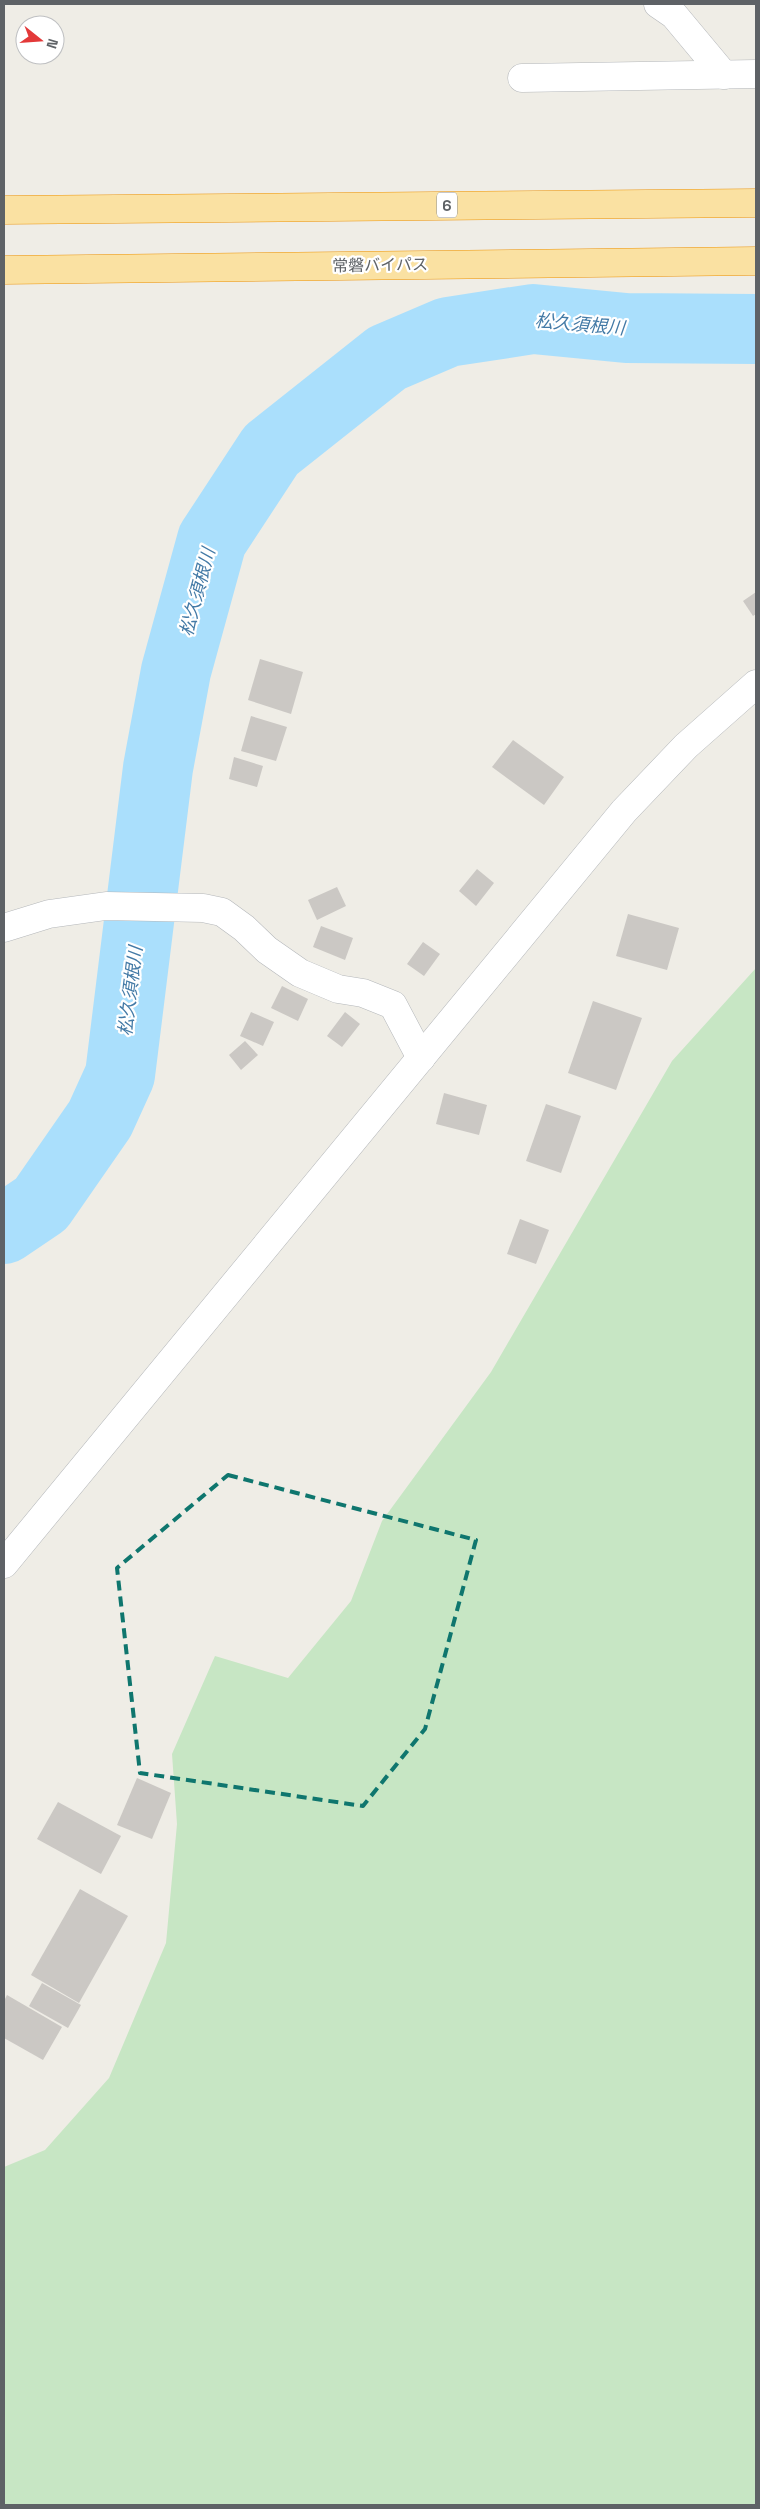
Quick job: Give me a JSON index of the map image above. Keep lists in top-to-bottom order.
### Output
{
  "streets": {
    "highway": ["6", "常磐バイパス"]
  },
  "water": ["松久須根川"],
  "north": "right"
}
